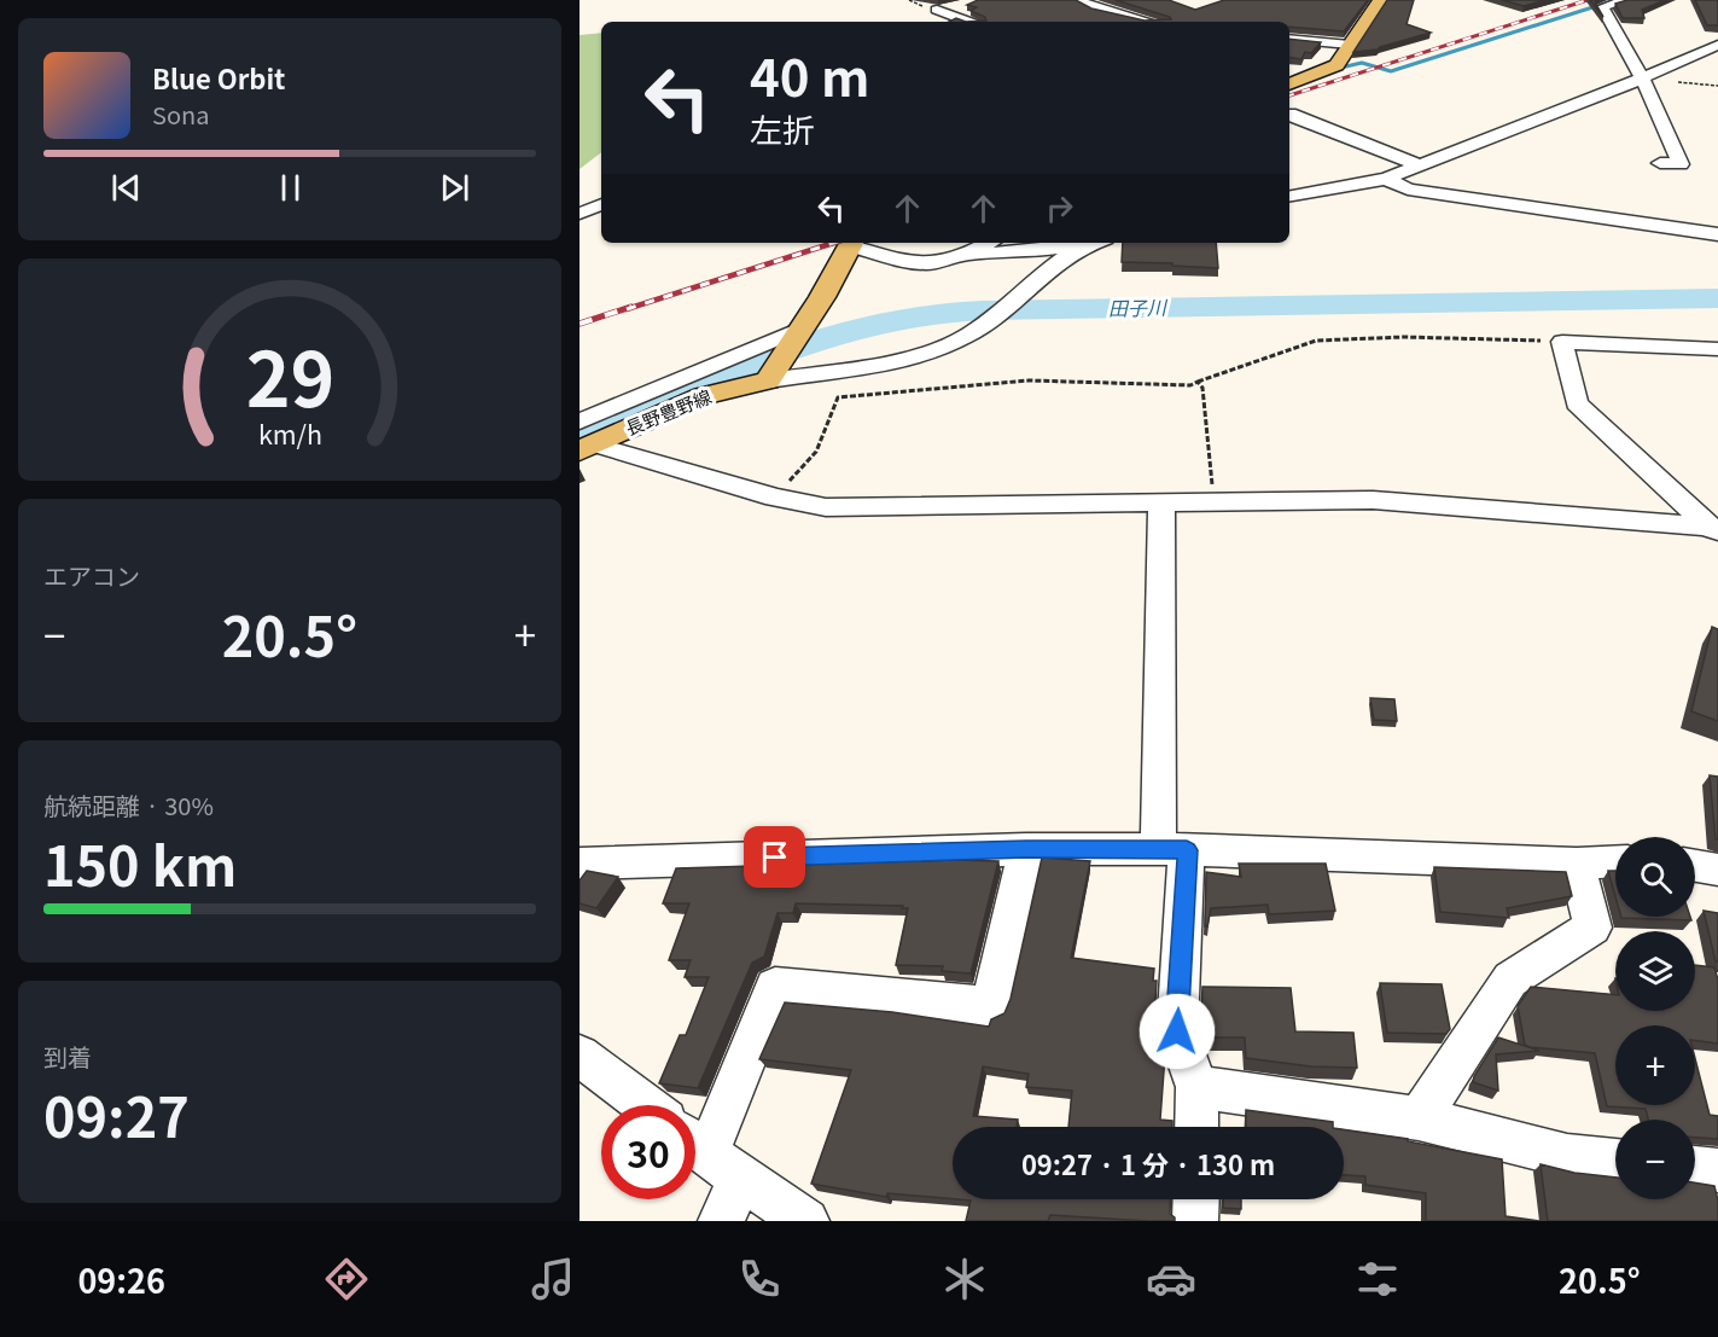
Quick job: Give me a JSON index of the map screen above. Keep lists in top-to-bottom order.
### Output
{
  "streets": {
    "main road": ["長野豊野線"]
  },
  "water": ["田子川"],
  "page": {
    "turn": ["40 m", "左折"],
    "song": ["Blue Orbit", "Sona"],
    "tile": [
      "エアコン",
      ["航続距離 · 30%", "150 km"],
      ["到着", "09:27"]
    ],
    "heat": ["−", "20.5°", "+"],
    "map_buttons": ["+", "−"],
    "limit": "30",
    "trip": "09:27 · 1 分 · 130 m",
    "tabs": ["09:26", "20.5°"],
    "gauge": ["29", "km/h"]
  }
}
